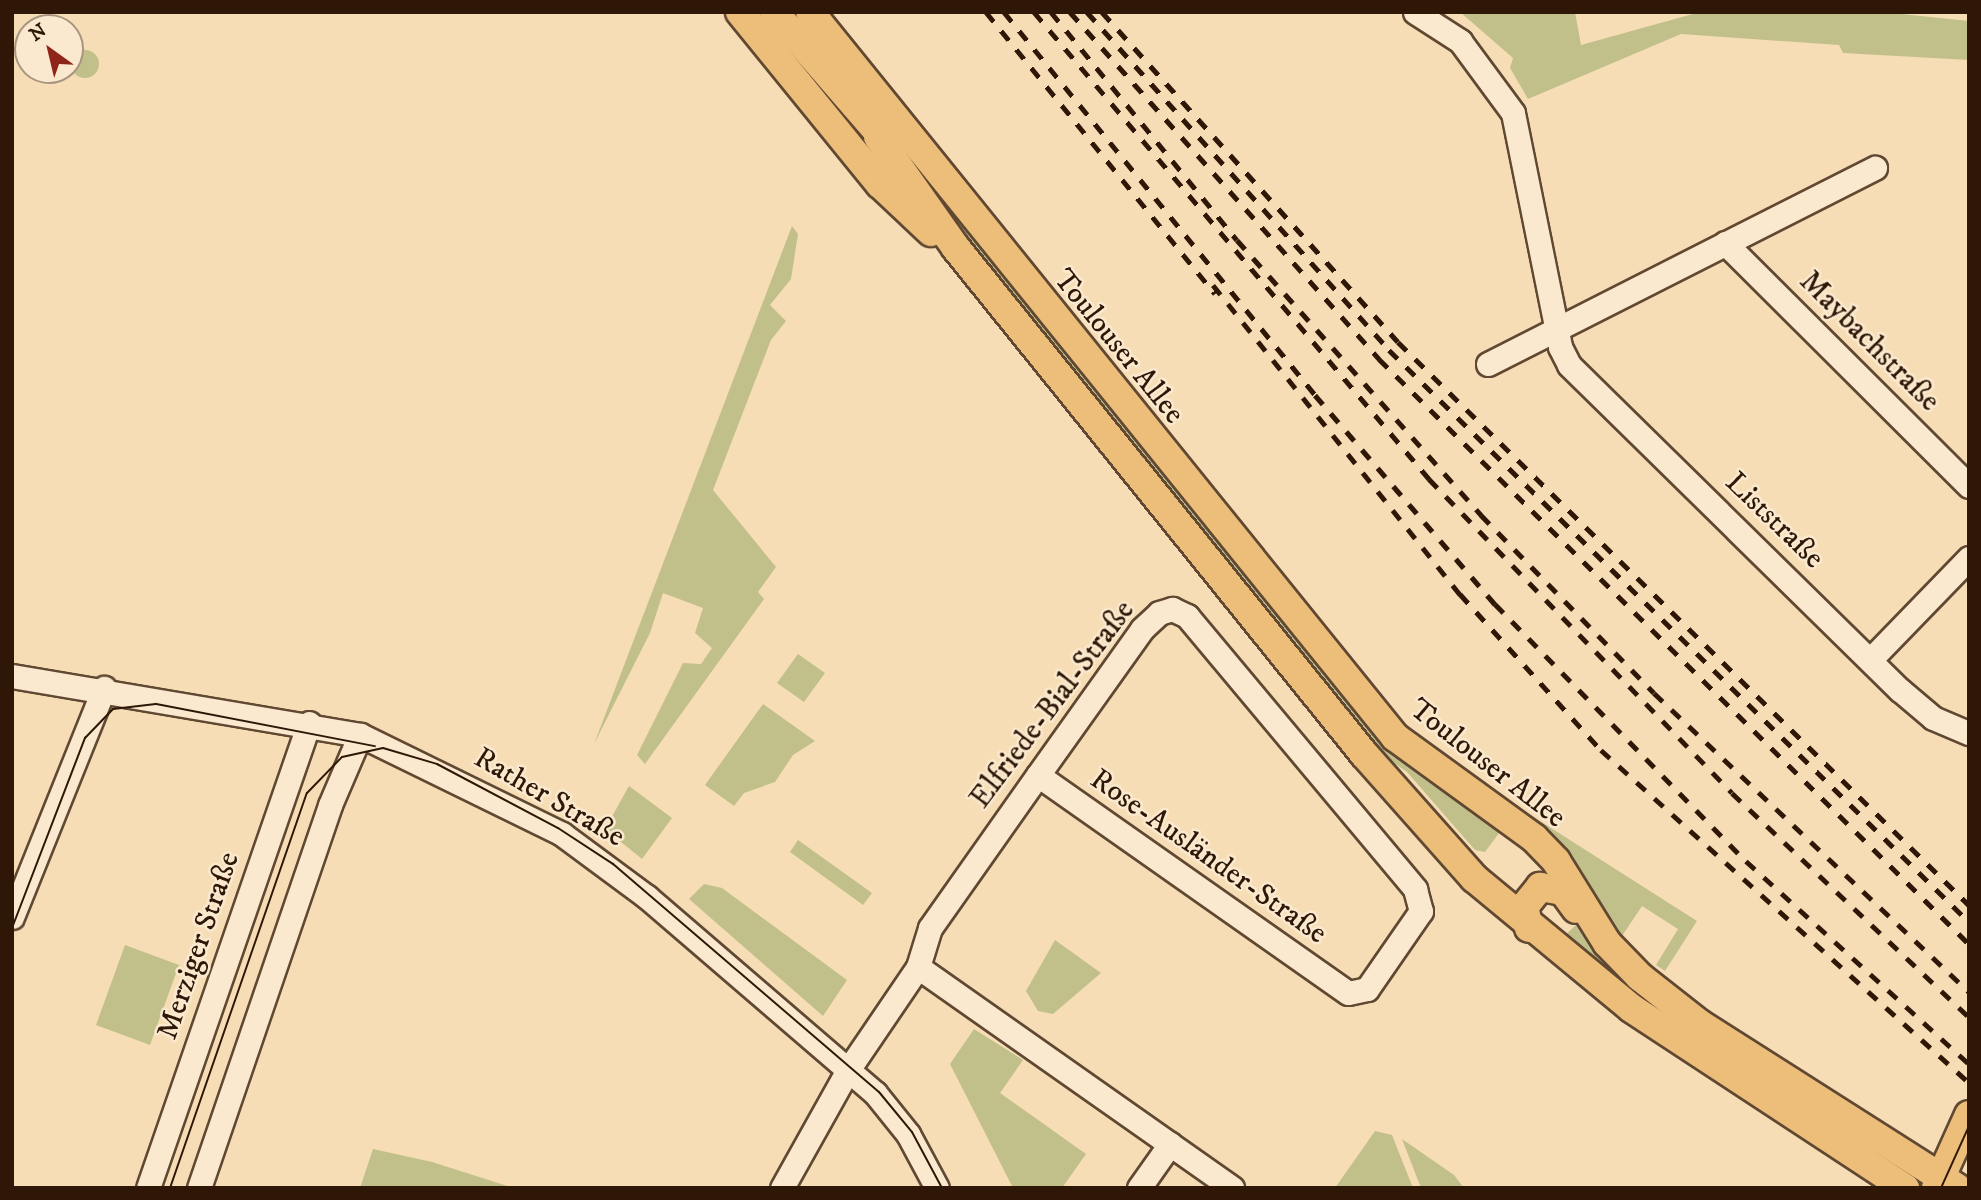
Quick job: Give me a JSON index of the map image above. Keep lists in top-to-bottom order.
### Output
{
  "streets": {
    "main road": ["Toulouser Allee"],
    "street": [
      "Maybachstraße",
      "Liststraße",
      "Elfriede-Bial-Straße",
      "Rather Straße",
      "Rose-Ausländer-Straße",
      "Merziger Straße"
    ]
  },
  "crossings": [
    ["Elfriede-Bial-Straße", "Rather Straße"],
    ["Elfriede-Bial-Straße", "Rose-Ausländer-Straße"],
    ["Rather Straße", "Merziger Straße"]
  ],
  "north": "top left"
}
